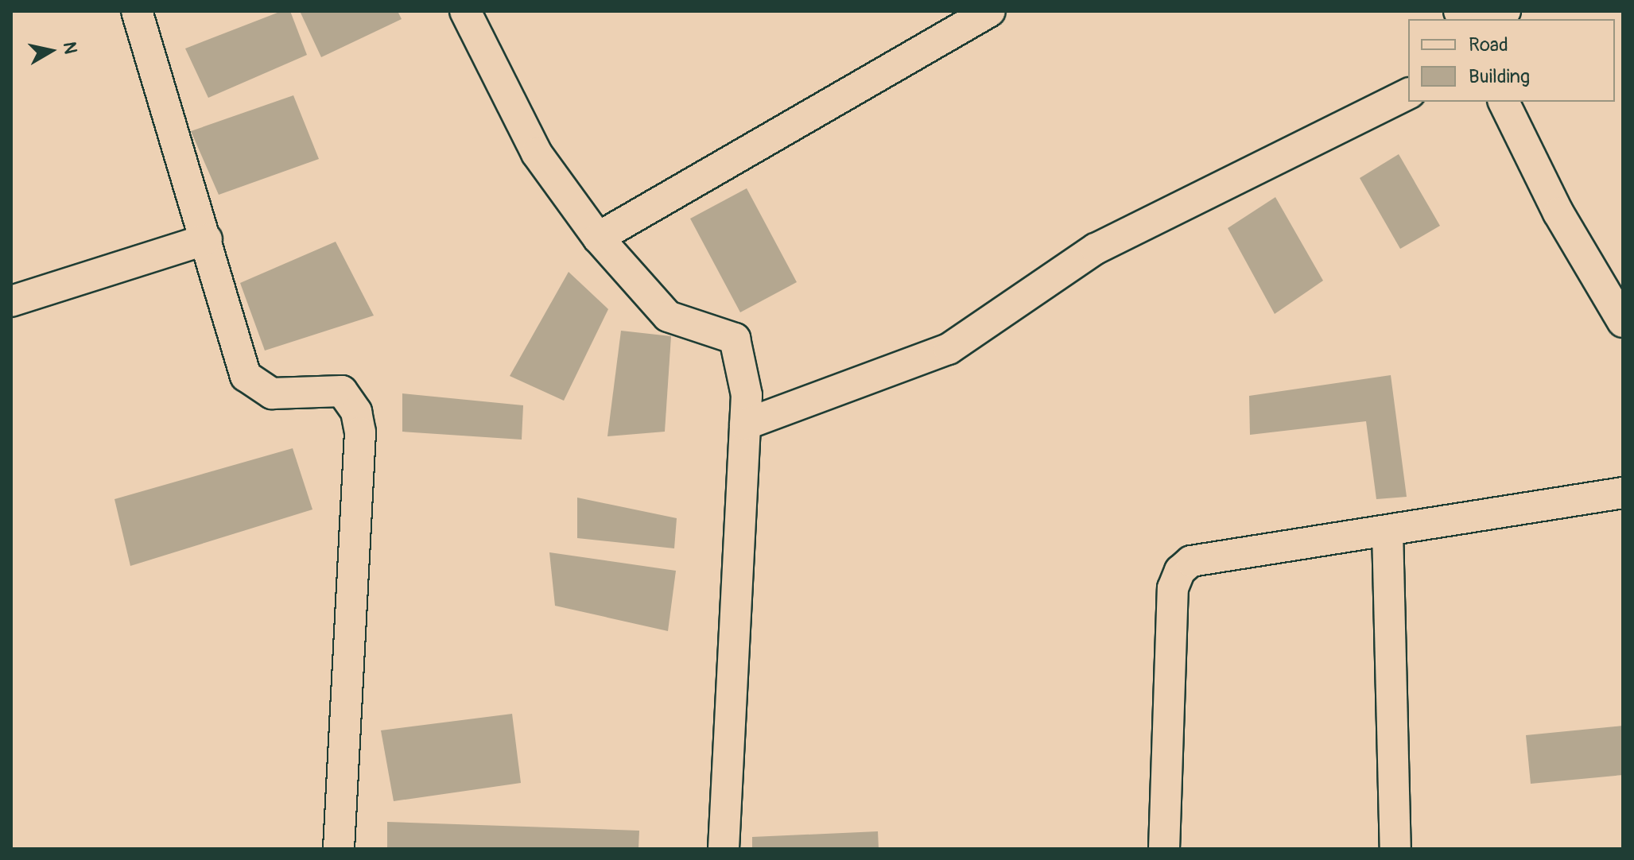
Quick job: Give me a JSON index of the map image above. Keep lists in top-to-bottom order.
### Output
{
  "legend": ["Road", "Building"],
  "north": "right"
}
